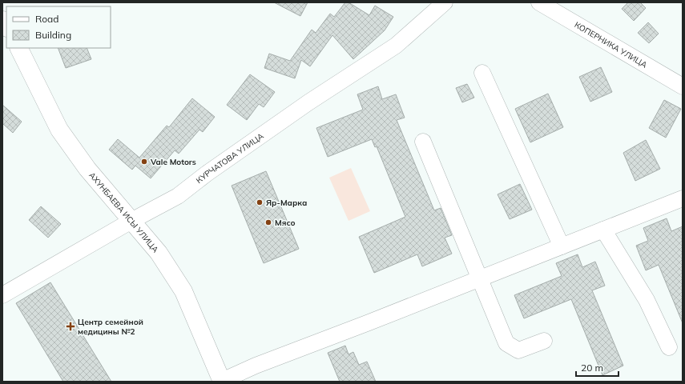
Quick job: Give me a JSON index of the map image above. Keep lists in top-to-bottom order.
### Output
{
  "streets": {
    "main road": ["АХУНБАЕВА ИСЫ УЛИЦА"],
    "street": ["КОПЕРНИКА УЛИЦА", "КУРЧАТОВА УЛИЦА"]
  },
  "crossings": [
    ["КУРЧАТОВА УЛИЦА", "АХУНБАЕВА ИСЫ УЛИЦА"]
  ],
  "places": {
    "other": ["Vale Motors", "Яр-Марка", "Мясо"],
    "health": ["Центр семейной медицины №2"]
  },
  "legend": ["Road", "Building"],
  "scale_bar": "20 m"
}
